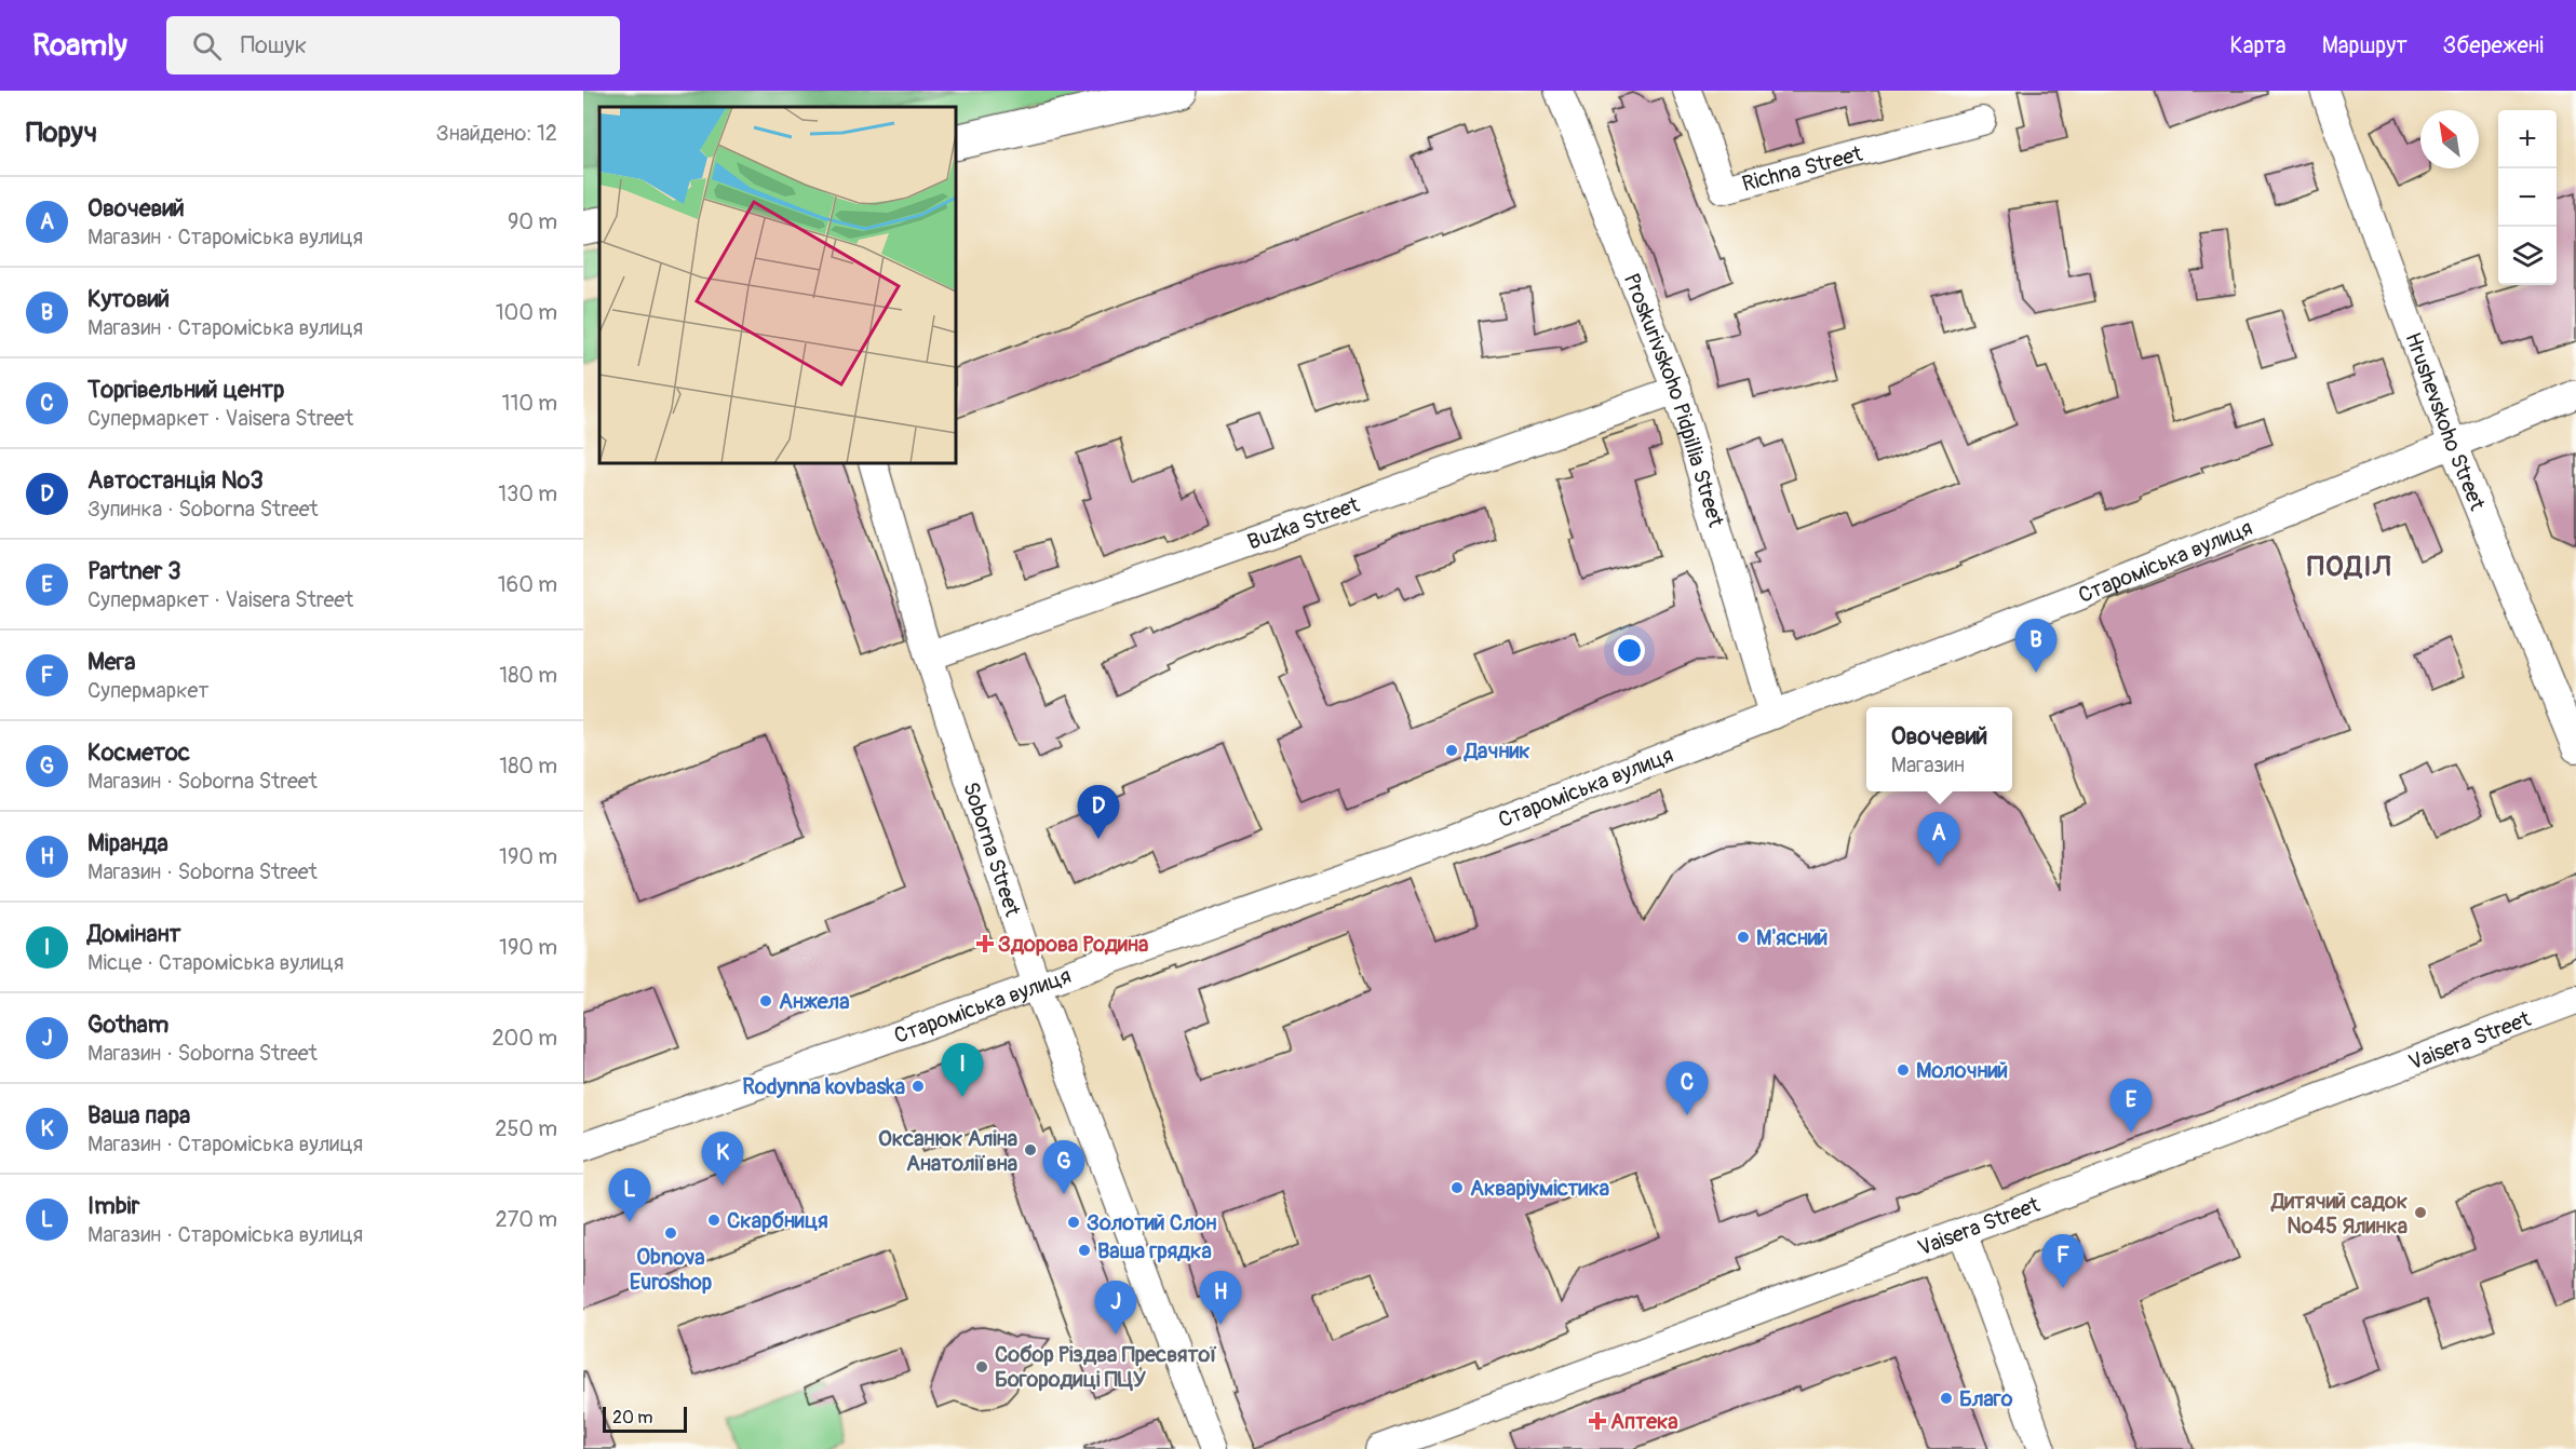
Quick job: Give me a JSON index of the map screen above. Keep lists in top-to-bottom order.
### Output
{
  "streets": {
    "street": [
      "Richna Street",
      "Proskurivskoho Pidpillia Street",
      "Hrushevskoho Street",
      "Buzka Street",
      "Староміська вулиця",
      "Soborna Street",
      "Vaisera Street"
    ]
  },
  "crossings": [
    ["Proskurivskoho Pidpillia Street", "Buzka Street"],
    ["Proskurivskoho Pidpillia Street", "Староміська вулиця"],
    ["Hrushevskoho Street", "Староміська вулиця"],
    ["Buzka Street", "Soborna Street"],
    ["Староміська вулиця", "Soborna Street"]
  ],
  "districts": ["ПОДІЛ"],
  "places": {
    "other": [
      "Дачник",
      "М'ясний",
      "Анжела",
      "Молочний",
      "Rodynna kovbaska",
      "Оксанюк Аліна Анатоліївна",
      "Акваріумістика",
      "Дитячий садок №45 Ялинка",
      "Скарбниця",
      "Золотий Слон",
      "Obnova Euroshop",
      "Ваша грядка",
      "Собор Різдва Пресвятої Богородиці ПЦУ",
      "Благо"
    ],
    "health": ["Здорова Родина", "Аптека"]
  },
  "scale_bar": "20 m",
  "north": "top left",
  "page": {
    "header": "Roamly",
    "search": "Пошук",
    "nav": ["Карта", "Маршрут", "Збережені"],
    "heading": ["Поруч", "Знайдено: 12"],
    "map_buttons": ["+", "−"],
    "list": [
      {
        "mark": "A",
        "name": "Овочевий",
        "note": "Магазин · Староміська вулиця",
        "value": "90 m"
      },
      {
        "mark": "B",
        "name": "Кутовий",
        "note": "Магазин · Староміська вулиця",
        "value": "100 m"
      },
      {
        "mark": "C",
        "name": "Торгівельний центр",
        "note": "Супермаркет · Vaisera Street",
        "value": "110 m"
      },
      {
        "mark": "D",
        "name": "Автостанція №3",
        "note": "Зупинка · Soborna Street",
        "value": "130 m"
      },
      {
        "mark": "E",
        "name": "Partner 3",
        "note": "Супермаркет · Vaisera Street",
        "value": "160 m"
      },
      {
        "mark": "F",
        "name": "Мега",
        "note": "Супермаркет",
        "value": "180 m"
      },
      {
        "mark": "G",
        "name": "Косметос",
        "note": "Магазин · Soborna Street",
        "value": "180 m"
      },
      {
        "mark": "H",
        "name": "Міранда",
        "note": "Магазин · Soborna Street",
        "value": "190 m"
      },
      {
        "mark": "I",
        "name": "Домінант",
        "note": "Місце · Староміська вулиця",
        "value": "190 m"
      },
      {
        "mark": "J",
        "name": "Gotham",
        "note": "Магазин · Soborna Street",
        "value": "200 m"
      },
      {
        "mark": "K",
        "name": "Ваша пара",
        "note": "Магазин · Староміська вулиця",
        "value": "250 m"
      },
      {
        "mark": "L",
        "name": "Imbir",
        "note": "Магазин · Староміська вулиця",
        "value": "270 m"
      }
    ],
    "pins": [
      "B",
      "D",
      "A",
      "I",
      "C",
      "E",
      "K",
      "G",
      "L",
      "F",
      "H",
      "J"
    ],
    "popup": ["Овочевий", "Магазин"],
    "scale": "20 m"
  }
}
